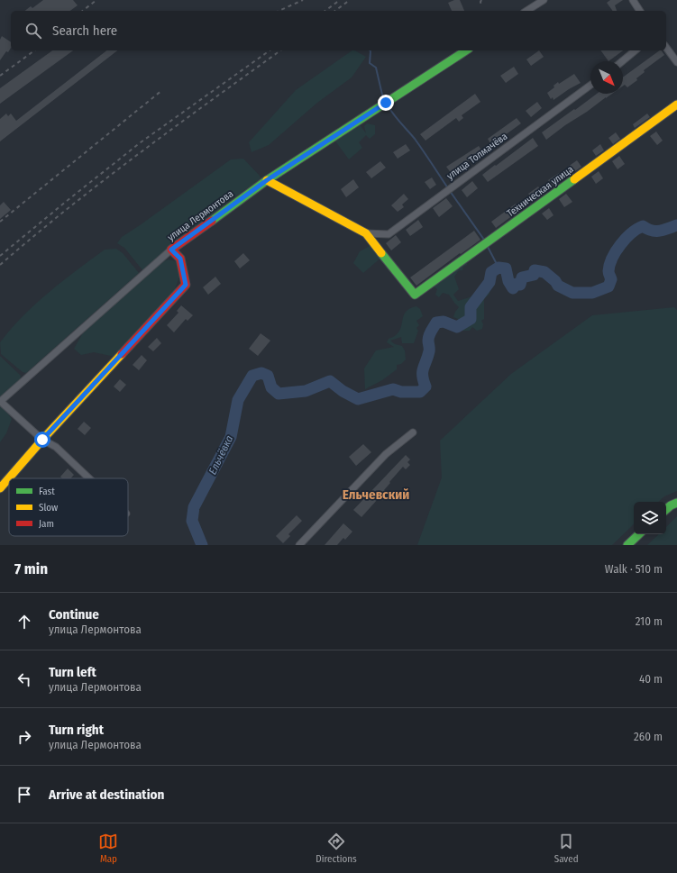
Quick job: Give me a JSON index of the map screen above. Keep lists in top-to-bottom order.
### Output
{
  "streets": {
    "street": ["улица Толмачёва", "Техническая улица", "улица Лермонтова"]
  },
  "crossings": [
    ["улица Толмачёва", "Техническая улица"]
  ],
  "districts": ["Ельчевский"],
  "water": ["Ельчёвка"],
  "legend": ["Fast", "Slow", "Jam"],
  "north": "bottom right",
  "page": {
    "search": "Search here",
    "heading": ["7 min", "Walk · 510 m"],
    "list": [
      ["Continue", "улица Лермонтова", "210 m"],
      ["Turn left", "улица Лермонтова", "40 m"],
      ["Turn right", "улица Лермонтова", "260 m"],
      "Arrive at destination"
    ],
    "nav": ["Map", "Directions", "Saved"]
  }
}
